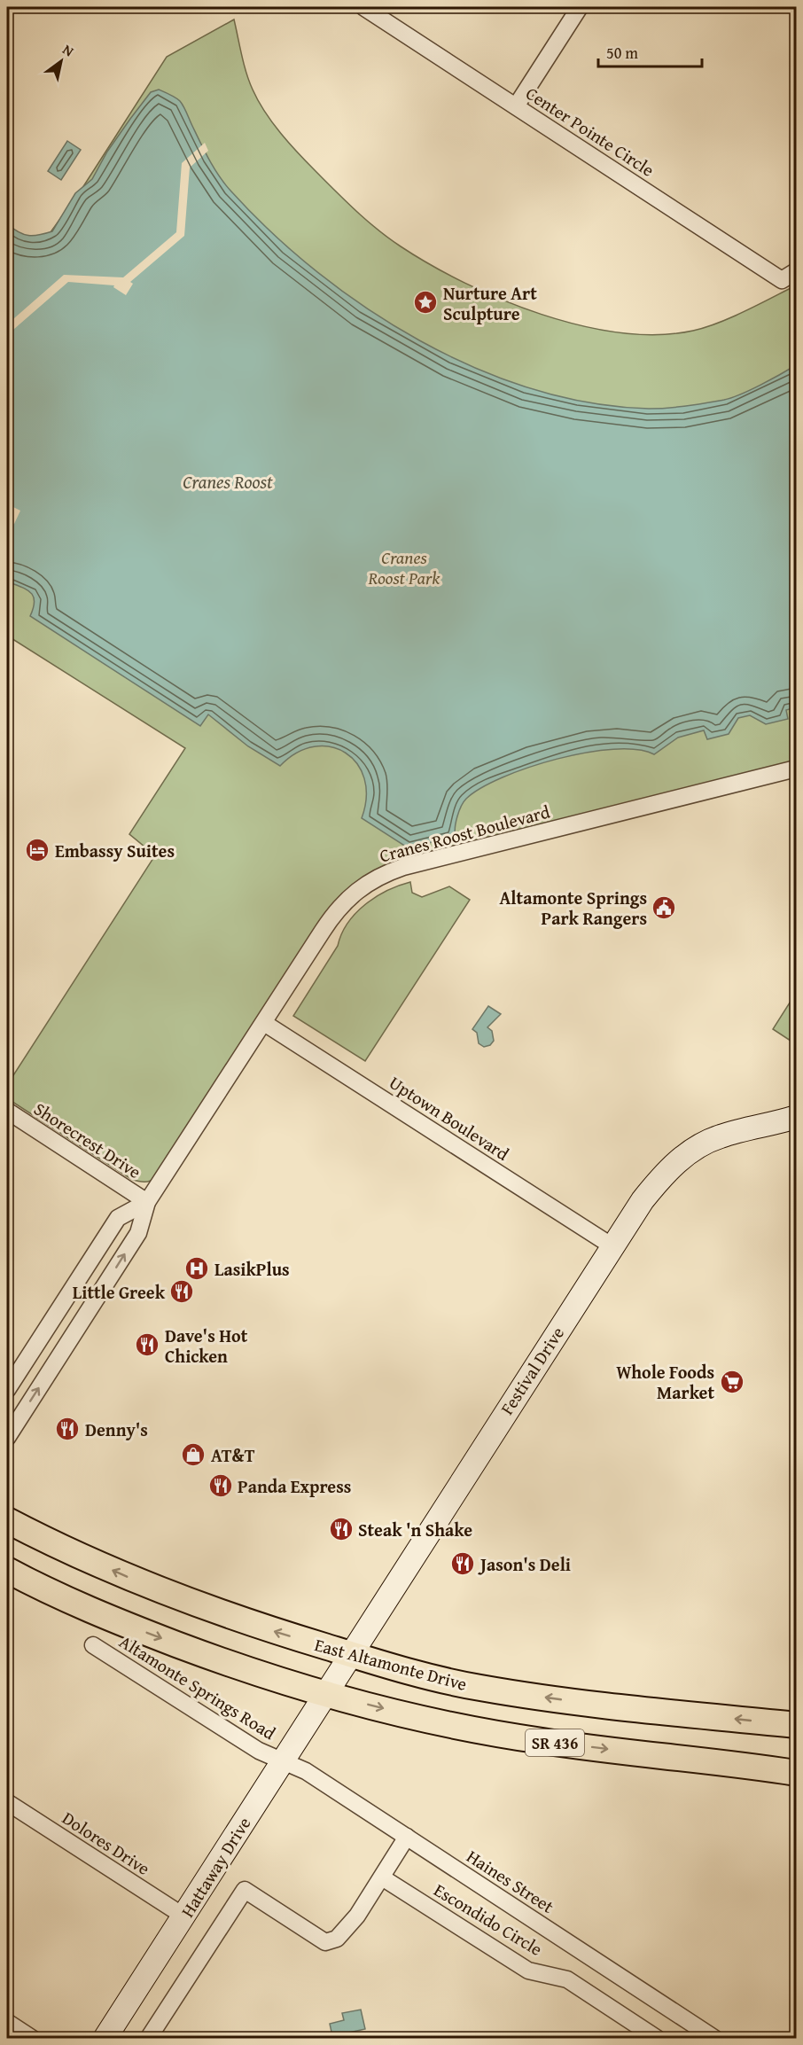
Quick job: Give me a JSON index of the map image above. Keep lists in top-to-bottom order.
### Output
{
  "streets": {
    "main road": ["East Altamonte Drive", "SR 436"],
    "street": [
      "Center Pointe Circle",
      "Cranes Roost Boulevard",
      "Uptown Boulevard",
      "Shorecrest Drive",
      "Festival Drive",
      "Altamonte Springs Road",
      "Dolores Drive",
      "Hattaway Drive",
      "Haines Street",
      "Escondido Circle"
    ]
  },
  "crossings": [
    ["Cranes Roost Boulevard", "Uptown Boulevard"],
    ["Cranes Roost Boulevard", "Shorecrest Drive"],
    ["Uptown Boulevard", "Festival Drive"],
    ["Festival Drive", "East Altamonte Drive"],
    ["Festival Drive", "SR 436"],
    ["Festival Drive", "Hattaway Drive"],
    ["Altamonte Springs Road", "Hattaway Drive"],
    ["Altamonte Springs Road", "Haines Street"],
    ["SR 436", "Hattaway Drive"],
    ["Dolores Drive", "Hattaway Drive"],
    ["Hattaway Drive", "Haines Street"]
  ],
  "water": ["Cranes Roost"],
  "parks": ["Cranes Roost Park"],
  "places": {
    "place": ["Nurture Art Sculpture"],
    "hotel": ["Embassy Suites"],
    "public building": ["Altamonte Springs Park Rangers"],
    "hospital": ["LasikPlus"],
    "restaurant": [
      "Little Greek",
      "Dave's Hot Chicken",
      "Denny's",
      "Panda Express",
      "Steak 'n Shake",
      "Jason's Deli"
    ],
    "supermarket": ["Whole Foods Market"],
    "shop": ["AT&T"]
  },
  "scale_bar": "50 m",
  "north": "top right"
}
